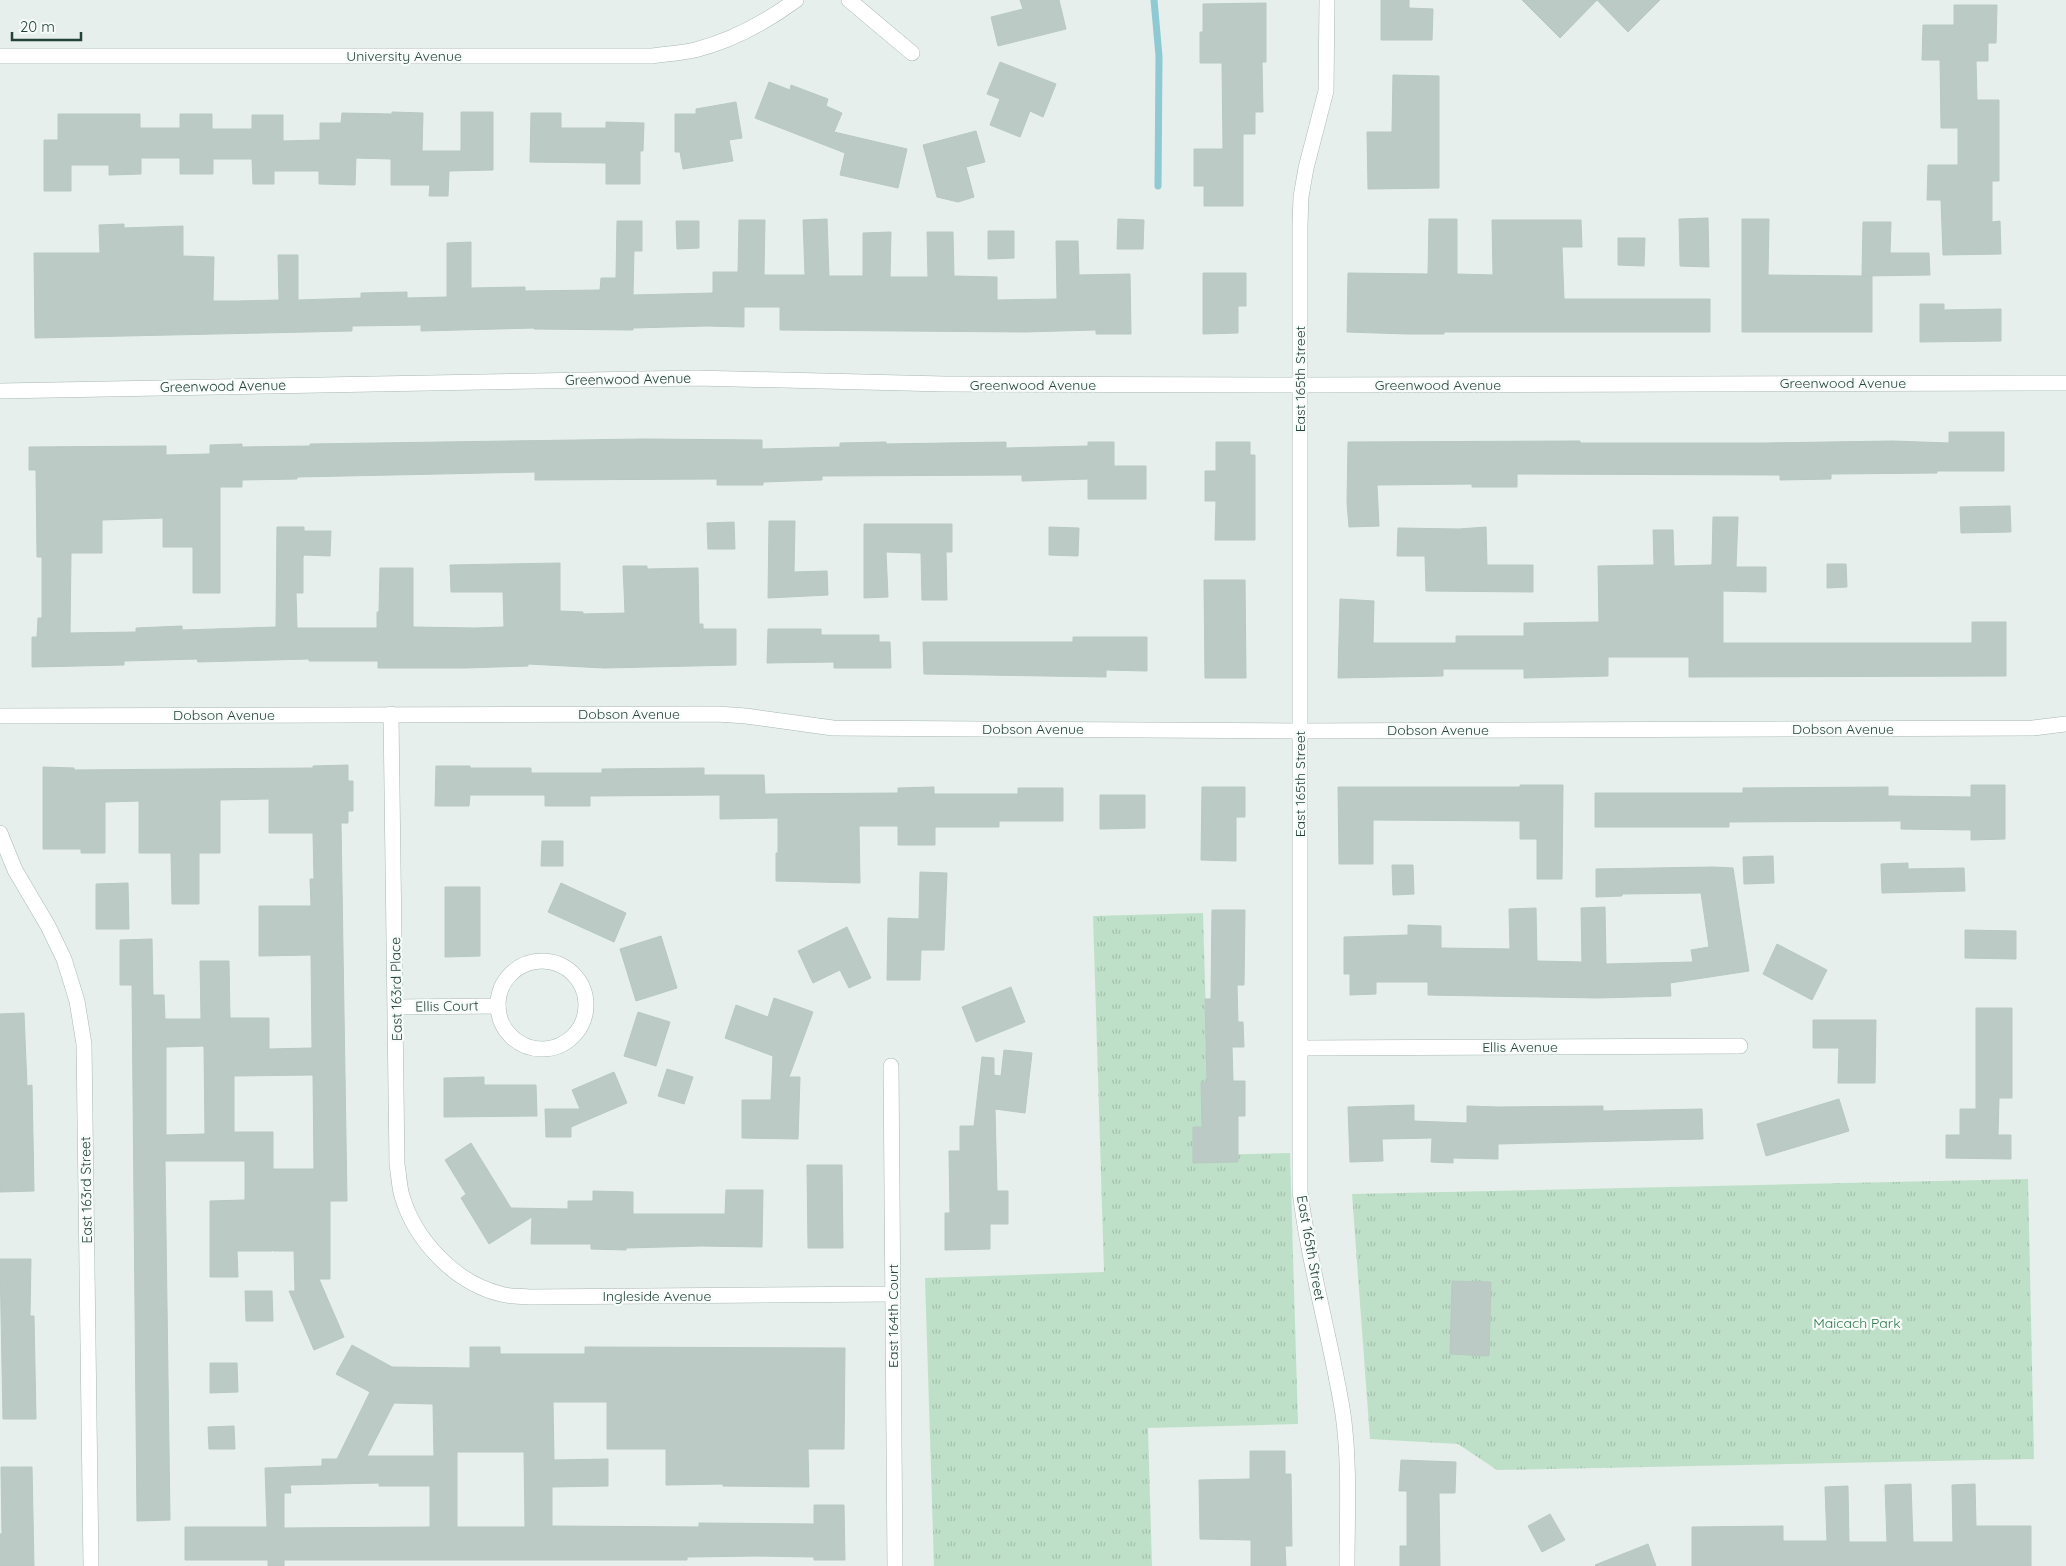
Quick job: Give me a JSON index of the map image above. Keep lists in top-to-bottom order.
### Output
{
  "streets": {
    "street": [
      "University Avenue",
      "Greenwood Avenue",
      "East 165th Street",
      "Dobson Avenue",
      "East 163rd Place",
      "Ellis Court",
      "Ellis Avenue",
      "East 163rd Street",
      "Ingleside Avenue",
      "East 164th Court"
    ]
  },
  "crossings": [
    ["Greenwood Avenue", "East 165th Street"],
    ["East 165th Street", "Dobson Avenue"],
    ["East 165th Street", "Ellis Avenue"],
    ["Dobson Avenue", "East 163rd Place"],
    ["East 163rd Place", "Ellis Court"],
    ["East 163rd Place", "Ingleside Avenue"],
    ["Ingleside Avenue", "East 164th Court"]
  ],
  "parks": ["Maicach Park"],
  "scale_bar": "20 m"
}
